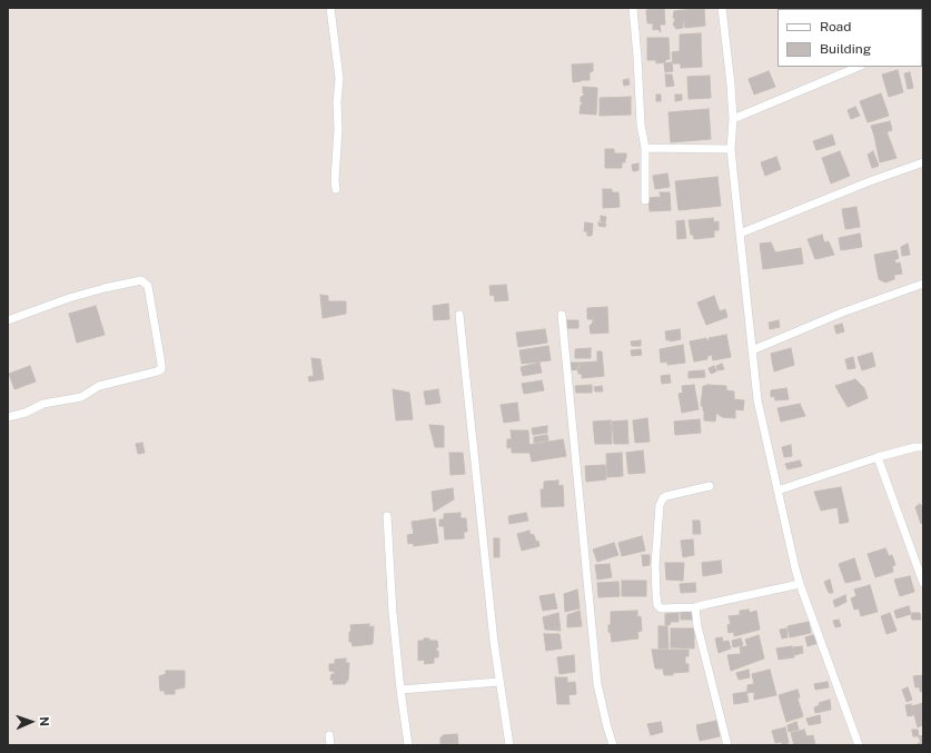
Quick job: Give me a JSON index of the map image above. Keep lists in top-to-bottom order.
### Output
{
  "legend": ["Road", "Building"],
  "north": "right"
}
